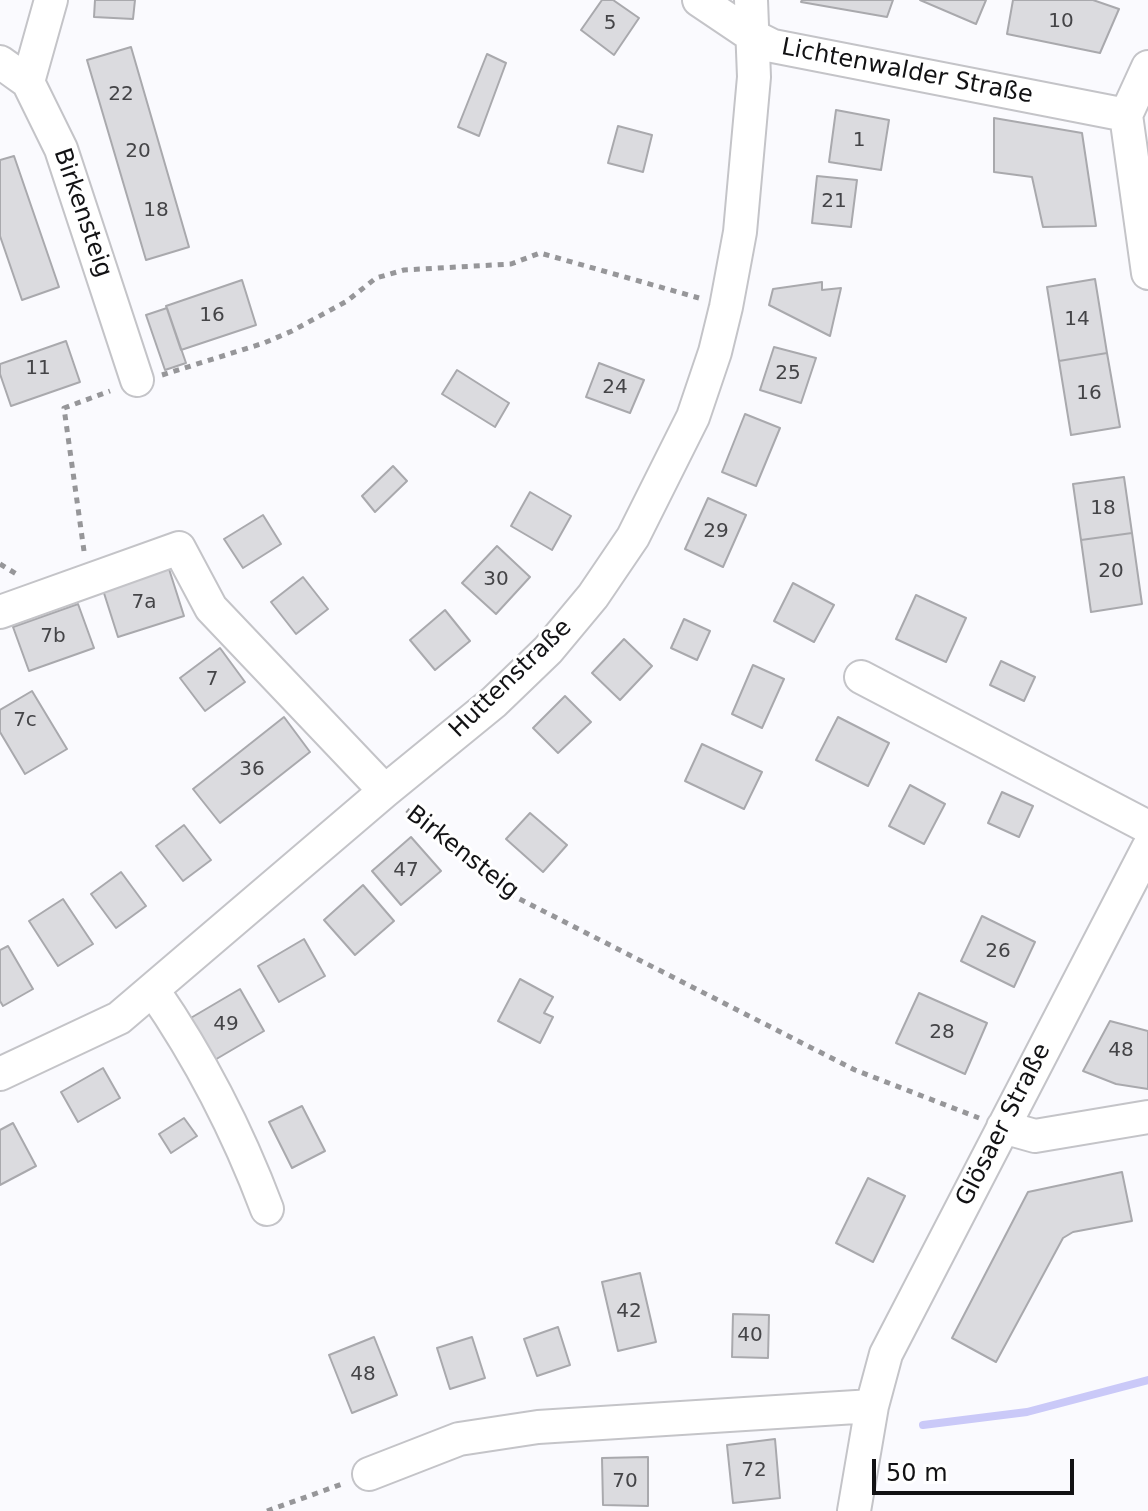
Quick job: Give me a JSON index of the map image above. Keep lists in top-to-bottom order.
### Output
{
  "streets": {
    "street": [
      "Lichtenwalder Straße",
      "Birkensteig",
      "Huttenstraße",
      "Glösaer Straße"
    ]
  },
  "crossings": [
    ["Lichtenwalder Straße", "Huttenstraße"],
    ["Birkensteig", "Huttenstraße"],
    ["Birkensteig", "Glösaer Straße"]
  ],
  "house_numbers": [
    "10",
    "5",
    "22",
    "1",
    "20",
    "21",
    "18",
    "16",
    "14",
    "11",
    "25",
    "24",
    "16",
    "18",
    "29",
    "20",
    "30",
    "7a",
    "7b",
    "7",
    "7c",
    "36",
    "47",
    "26",
    "49",
    "28",
    "48",
    "42",
    "40",
    "48",
    "72",
    "70"
  ],
  "scale_bar": "50 m"
}
